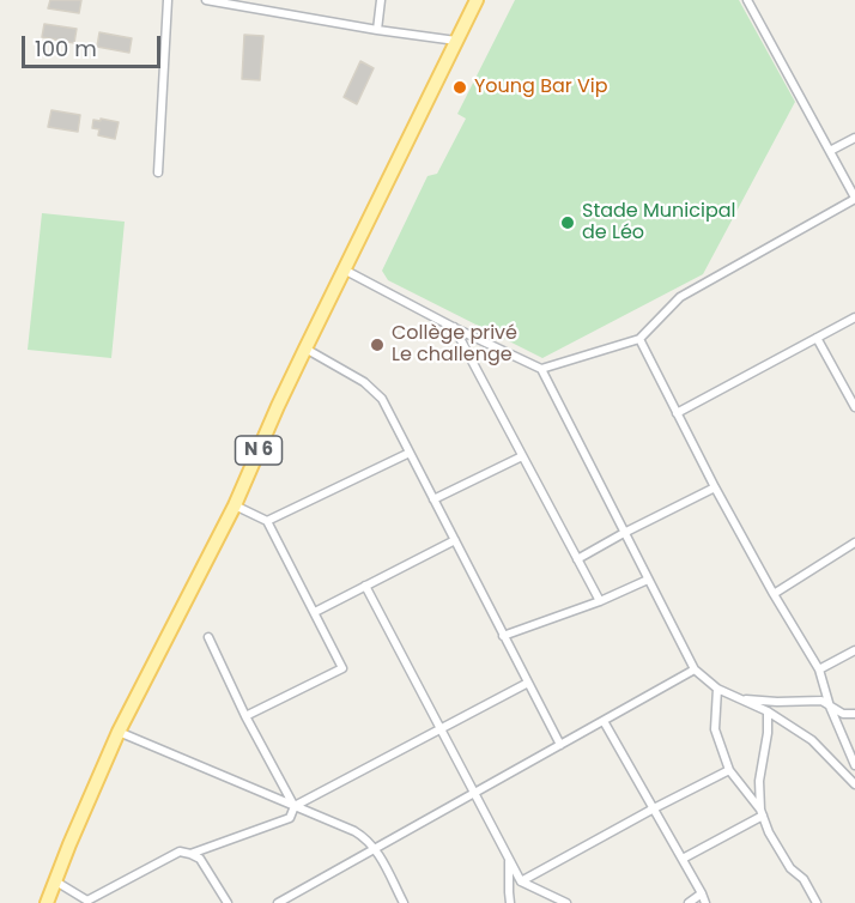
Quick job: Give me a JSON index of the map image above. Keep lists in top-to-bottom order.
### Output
{
  "streets": {
    "main road": ["N 6"]
  },
  "places": ["Young Bar Vip", "Stade Municipal de Léo", "Collège privé Le challenge"],
  "scale_bar": "100 m"
}
